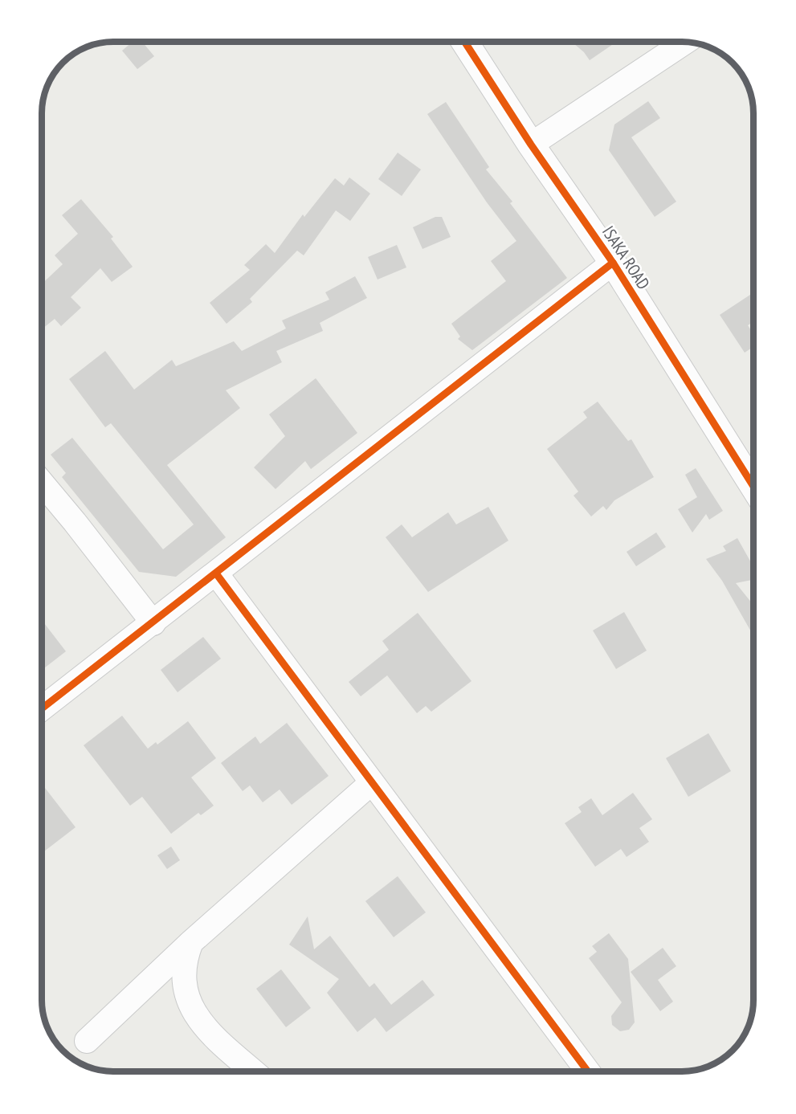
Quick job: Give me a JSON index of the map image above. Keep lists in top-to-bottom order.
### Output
{
  "streets": {
    "street": ["ISAKA ROAD"]
  }
}
